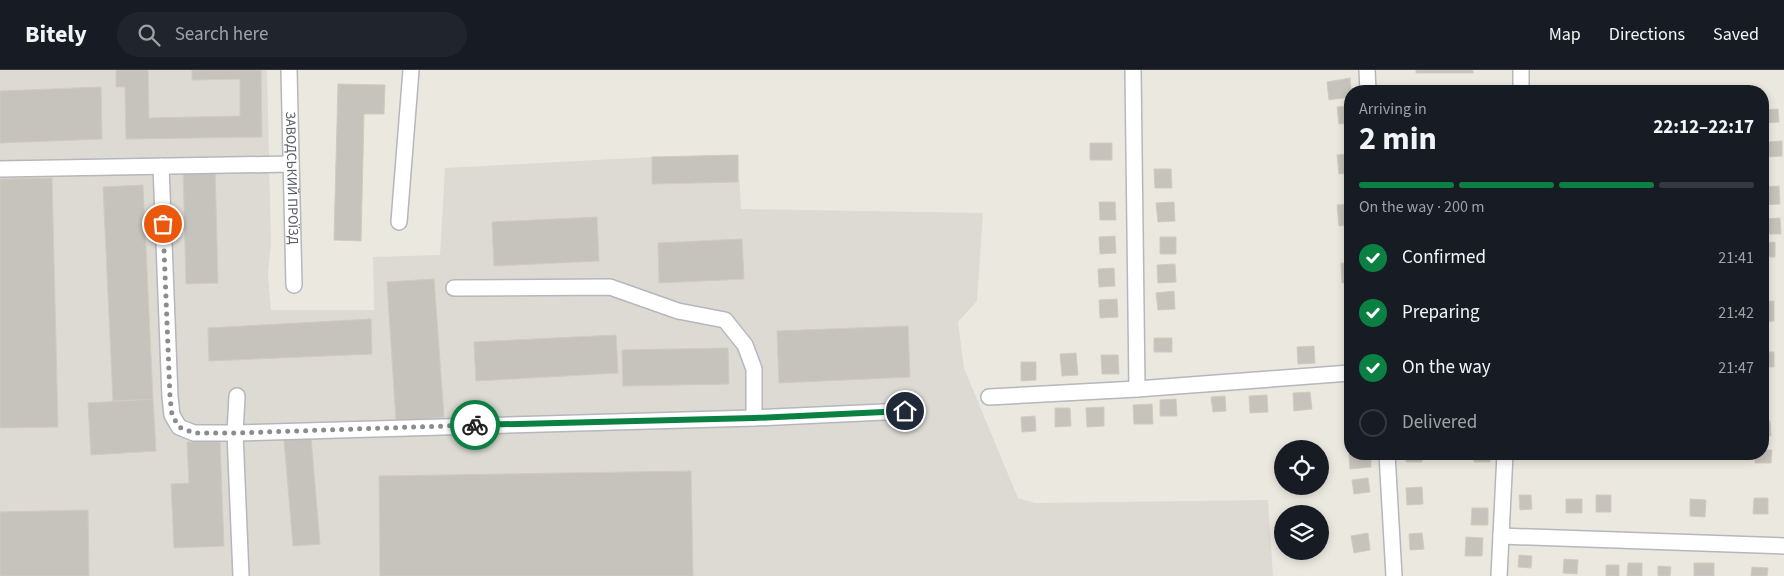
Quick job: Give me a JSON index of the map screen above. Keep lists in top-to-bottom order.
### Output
{
  "streets": {
    "street": ["ЗАВОДСЬКИЙ ПРОЇЗД"]
  },
  "page": {
    "header": "Bitely",
    "search": "Search here",
    "nav": ["Map", "Directions", "Saved"],
    "heading": ["2 min", "Arriving in", "22:12–22:17"],
    "bar": "On the way · 200 m",
    "list": [
      ["Confirmed", "21:41"],
      ["Preparing", "21:42"],
      ["On the way", "21:47"],
      "Delivered"
    ]
  }
}
